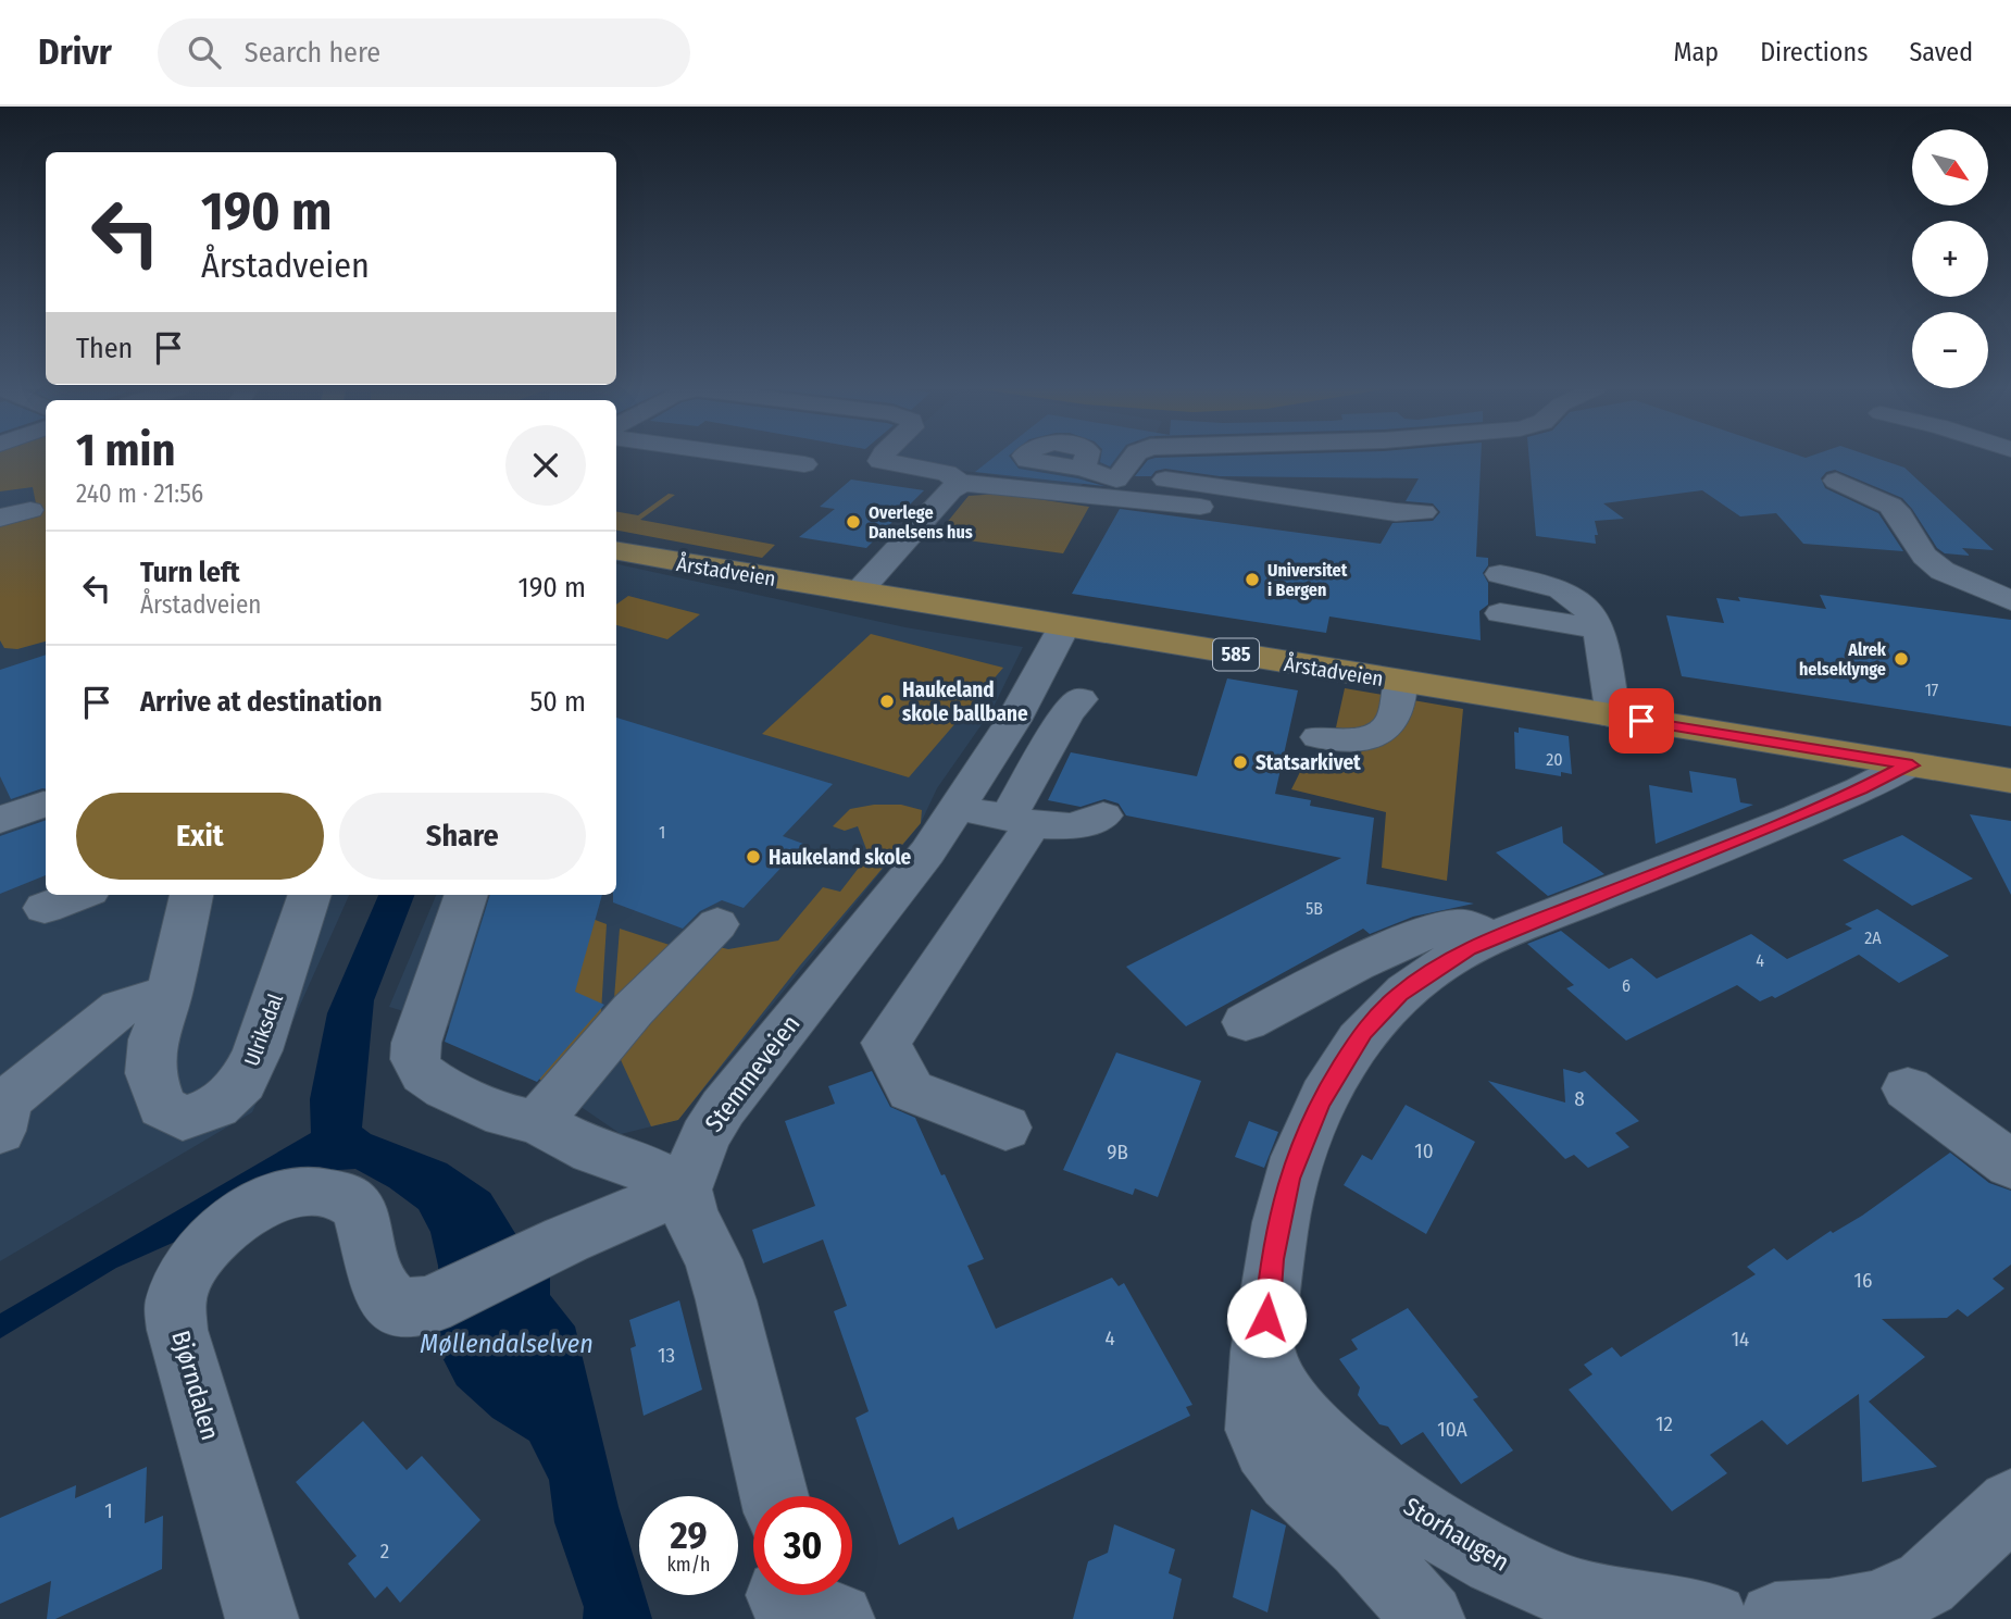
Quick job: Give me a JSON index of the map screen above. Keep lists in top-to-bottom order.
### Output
{
  "streets": {
    "main road": ["Årstadveien", "585"],
    "street": [
      "Ulriksdal",
      "Stemmeveien",
      "Bjørndalen",
      "Storhaugen"
    ]
  },
  "crossings": [
    ["Årstadveien", "Stemmeveien"],
    ["Stemmeveien", "Bjørndalen"]
  ],
  "water": ["Møllendalselven"],
  "places": [
    "Overlege Danelsens hus",
    "Universitet i Bergen",
    "Alrek helseklynge",
    "Haukeland skole ballbane",
    "Statsarkivet",
    "Haukeland skole"
  ],
  "house_numbers": [
    "17",
    "20",
    "1",
    "5B",
    "2A",
    "4",
    "6",
    "8",
    "10",
    "9B",
    "16",
    "4",
    "14",
    "13",
    "12",
    "10A",
    "1",
    "2"
  ],
  "north": "bottom right",
  "page": {
    "header": "Drivr",
    "search": "Search here",
    "nav": ["Map", "Directions", "Saved"],
    "map_buttons": ["+", "−"],
    "turn": ["190 m", "Årstadveien"],
    "then": "Then",
    "heading": ["1 min", "240 m · 21:56"],
    "list": [
      {
        "name": "Turn left",
        "note": "Årstadveien",
        "value": "190 m"
      },
      {
        "name": "Arrive at destination",
        "value": "50 m"
      }
    ],
    "buttons": ["Exit", "Share"],
    "speed": "29 km/h",
    "limit": "30"
  }
}
